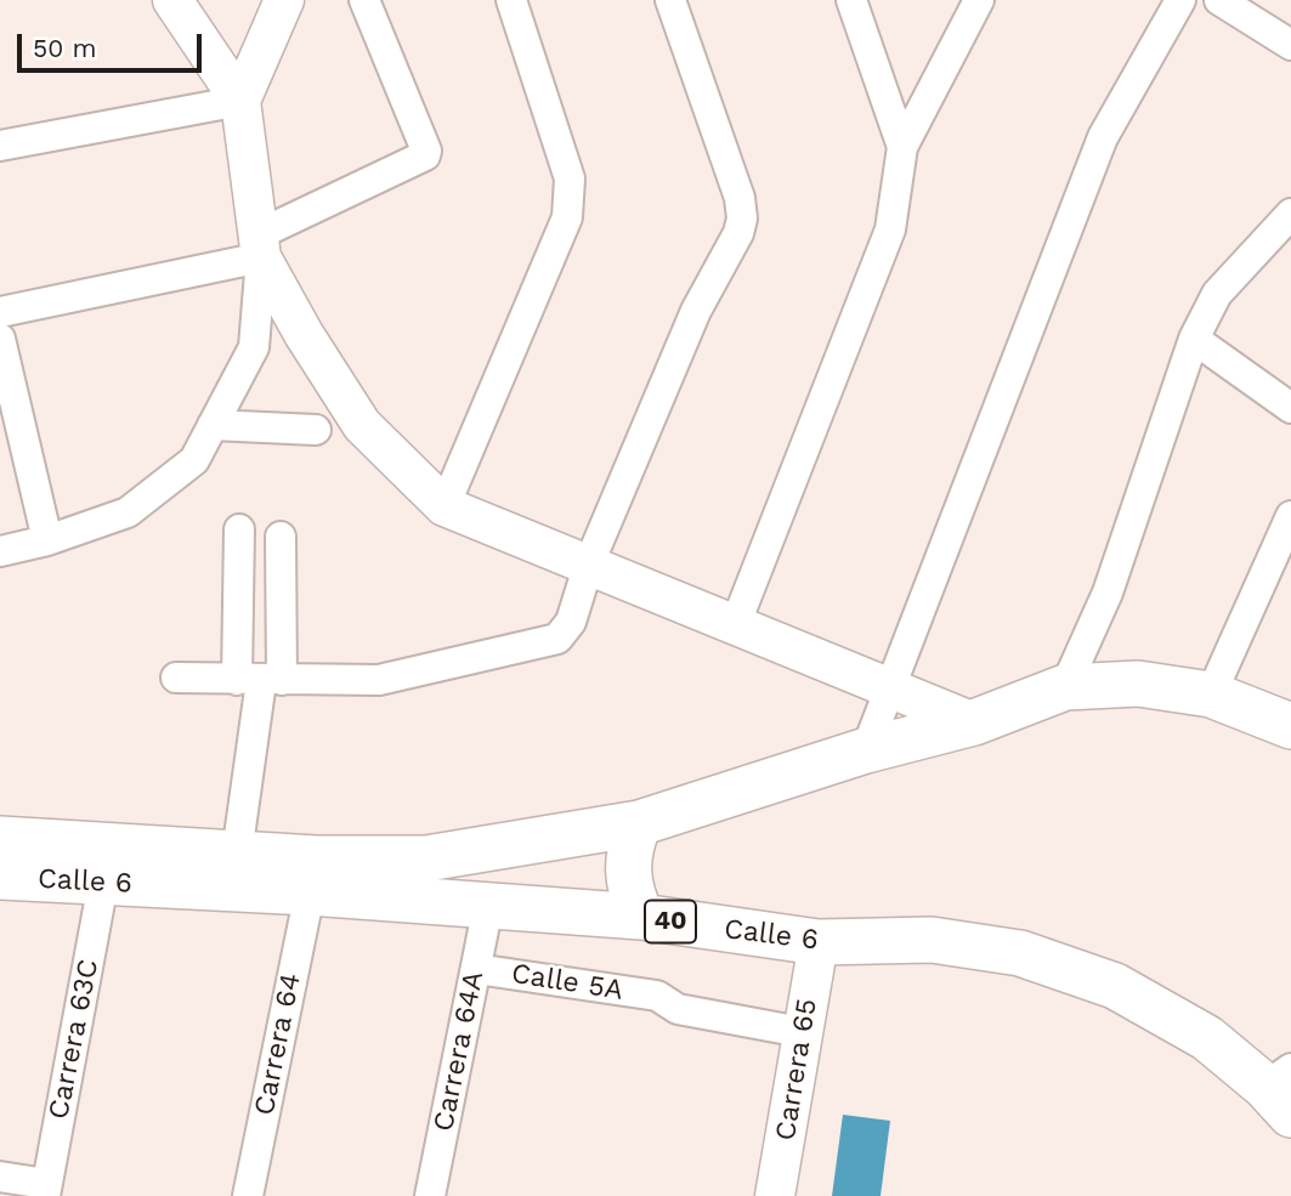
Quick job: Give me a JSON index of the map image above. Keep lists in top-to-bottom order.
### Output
{
  "streets": {
    "highway": ["Calle 6", "40"],
    "main road": ["Carrera 65"],
    "street": [
      "Calle 5A",
      "Carrera 63C",
      "Carrera 64",
      "Carrera 64A"
    ]
  },
  "crossings": [
    ["Calle 6", "Carrera 63C"],
    ["Calle 6", "Carrera 64"],
    ["Calle 6", "Carrera 64A"],
    ["Calle 6", "Carrera 65"],
    ["Calle 5A", "Carrera 64A"],
    ["Calle 5A", "Carrera 65"]
  ],
  "scale_bar": "50 m"
}
